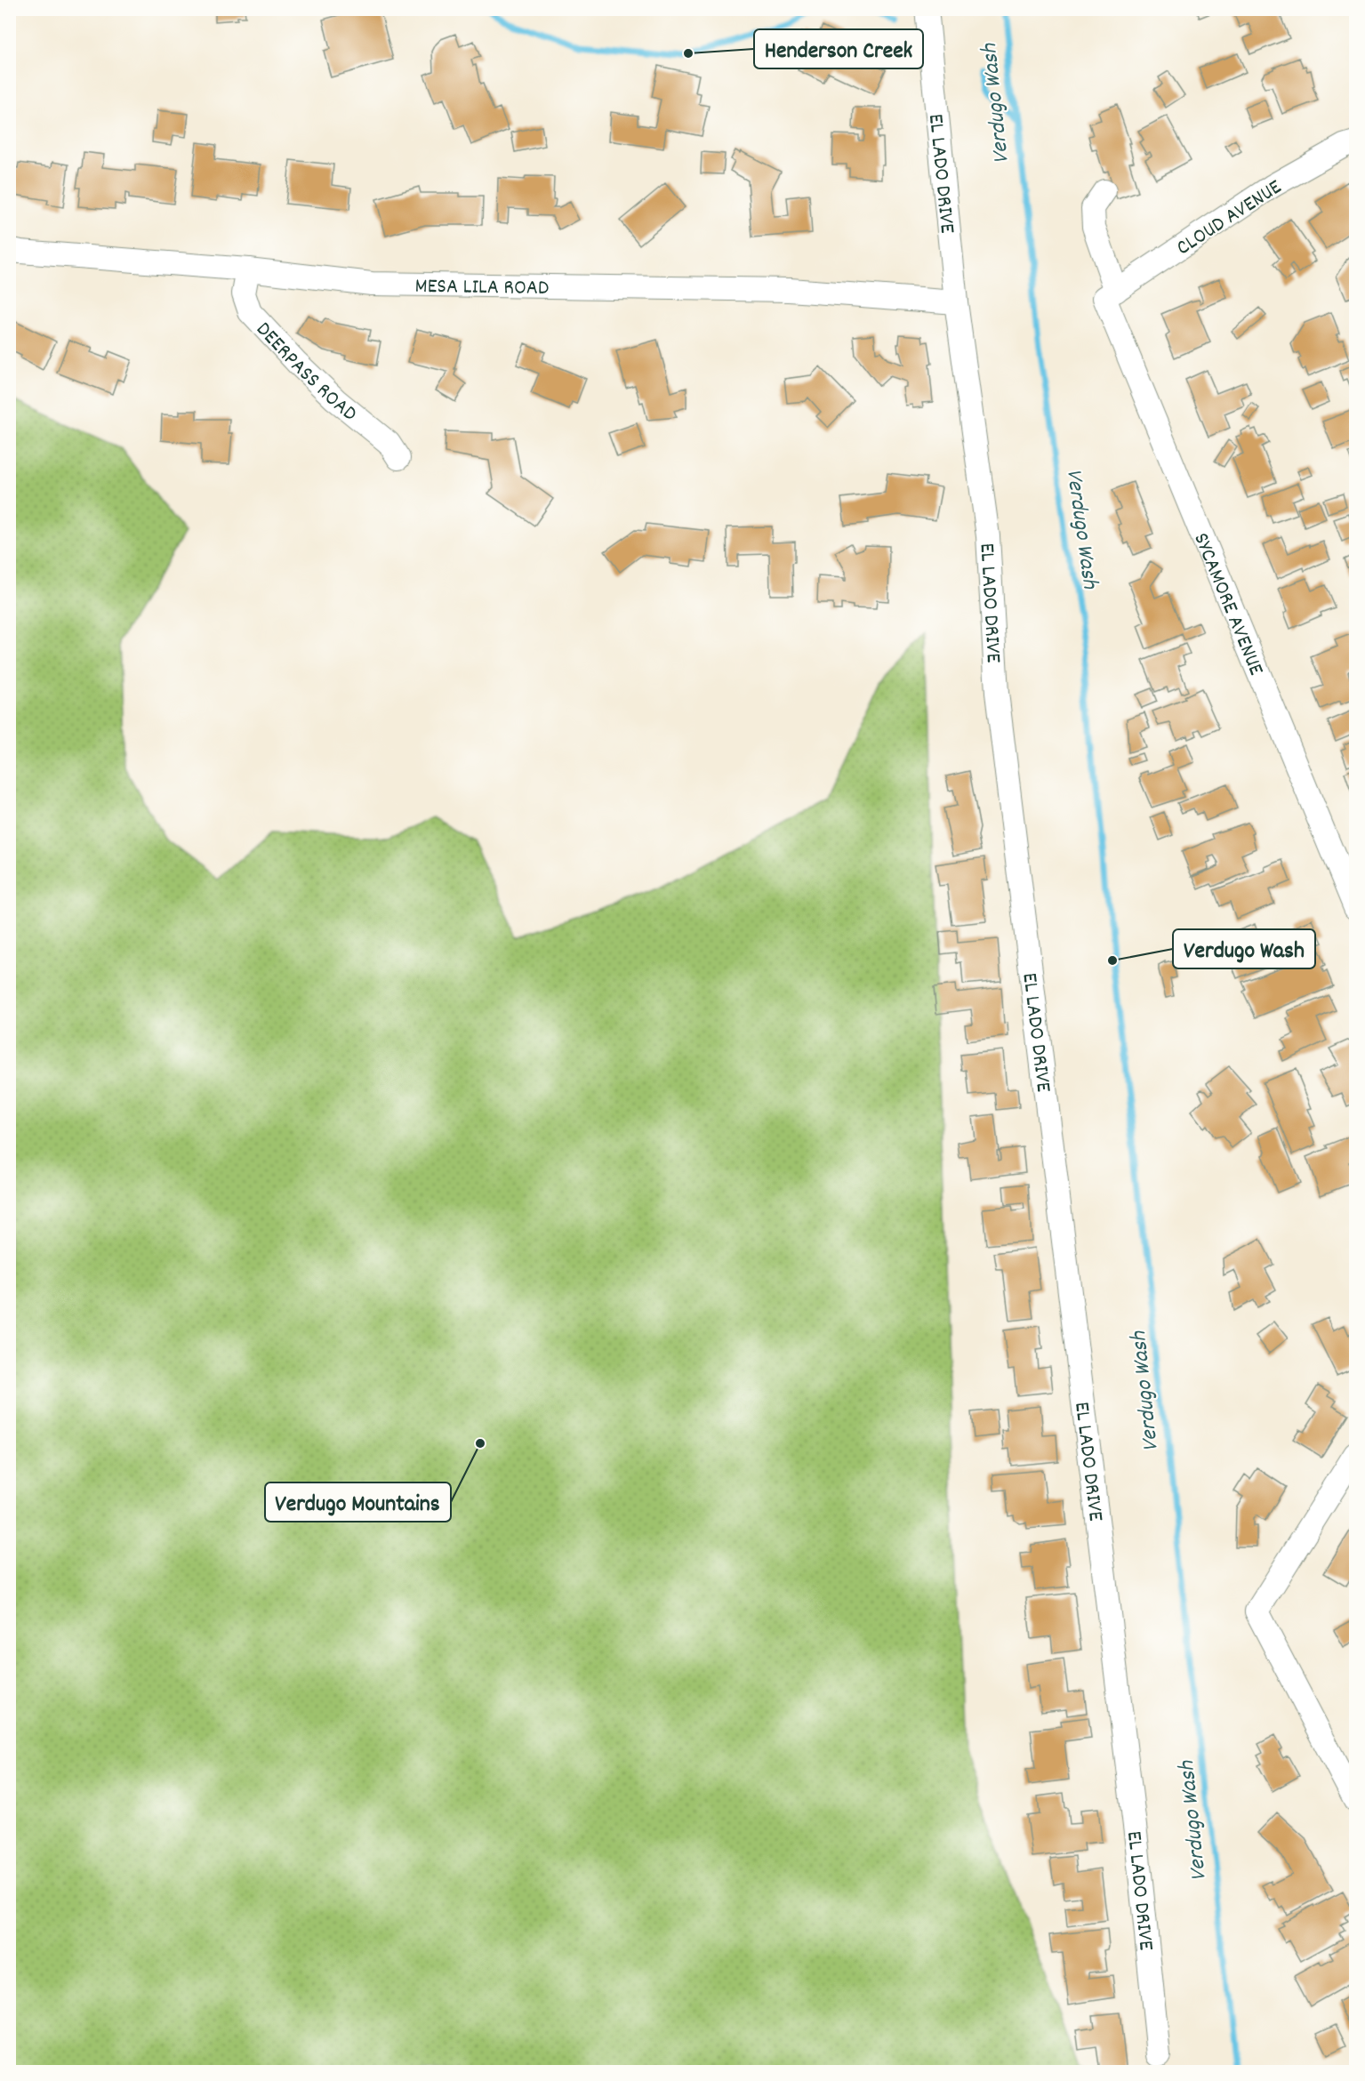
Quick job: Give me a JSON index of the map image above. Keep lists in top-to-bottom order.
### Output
{
  "streets": {
    "street": [
      "EL LADO DRIVE",
      "CLOUD AVENUE",
      "MESA LILA ROAD",
      "DEERPASS ROAD",
      "SYCAMORE AVENUE"
    ]
  },
  "crossings": [
    ["EL LADO DRIVE", "MESA LILA ROAD"],
    ["CLOUD AVENUE", "SYCAMORE AVENUE"],
    ["MESA LILA ROAD", "DEERPASS ROAD"]
  ],
  "water": ["Verdugo Wash"],
  "places": ["Henderson Creek", "Verdugo Wash", "Verdugo Mountains"]
}
